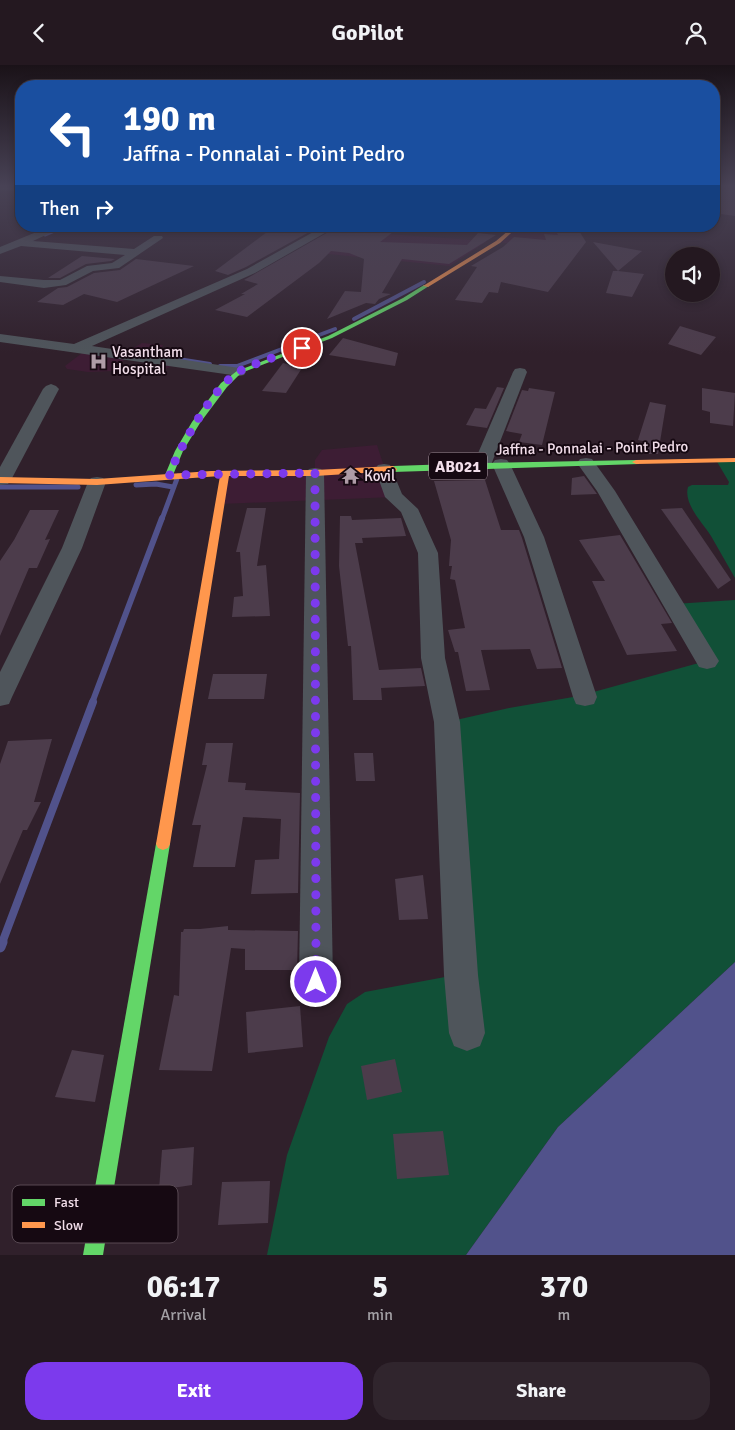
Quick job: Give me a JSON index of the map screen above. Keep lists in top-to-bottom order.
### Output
{
  "streets": {
    "street": ["Jaffna - Ponnalai - Point Pedro", "AB021"]
  },
  "places": {
    "hospital": ["Vasantham Hospital"],
    "temple": ["Kovil"]
  },
  "legend": ["Fast", "Slow"],
  "page": {
    "header": "GoPilot",
    "turn": ["190 m", "Jaffna - Ponnalai - Point Pedro"],
    "then": "Then",
    "eta": [
      "06:17",
      "Arrival",
      "5",
      "min",
      "370",
      "m"
    ],
    "buttons": ["Exit", "Share"]
  }
}
